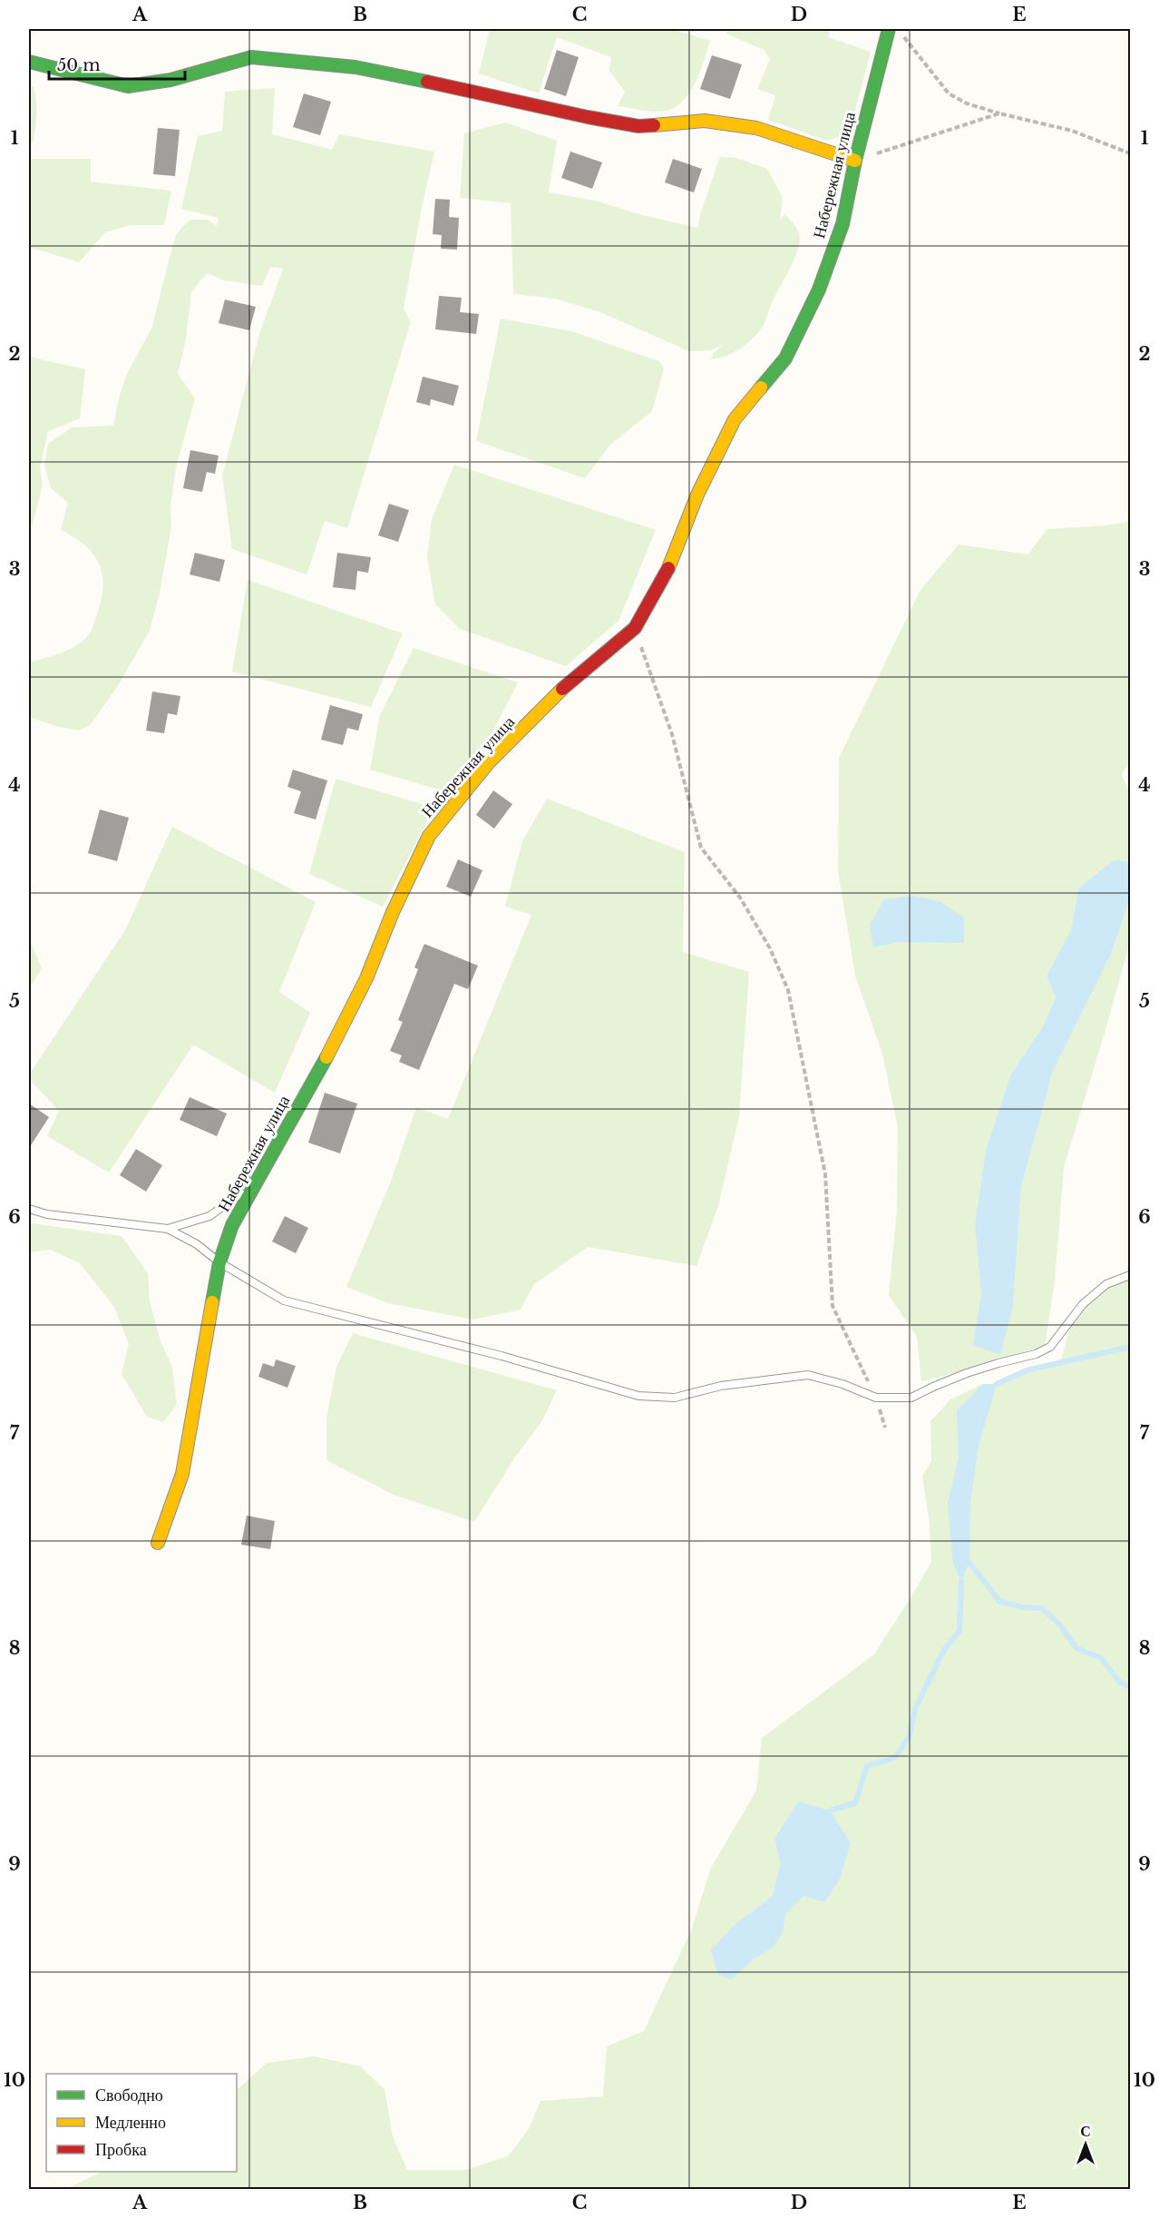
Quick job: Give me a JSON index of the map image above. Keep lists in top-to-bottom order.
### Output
{
  "streets": {
    "street": ["Набережная улица"]
  },
  "legend": ["Свободно", "Медленно", "Пробка"],
  "scale_bar": "50 m",
  "north": "top",
  "grid": {
    "columns": [
      "A",
      "B",
      "C",
      "D",
      "E"
    ],
    "rows": [
      "1",
      "2",
      "3",
      "4",
      "5",
      "6",
      "7",
      "8",
      "9",
      "10"
    ]
  }
}
